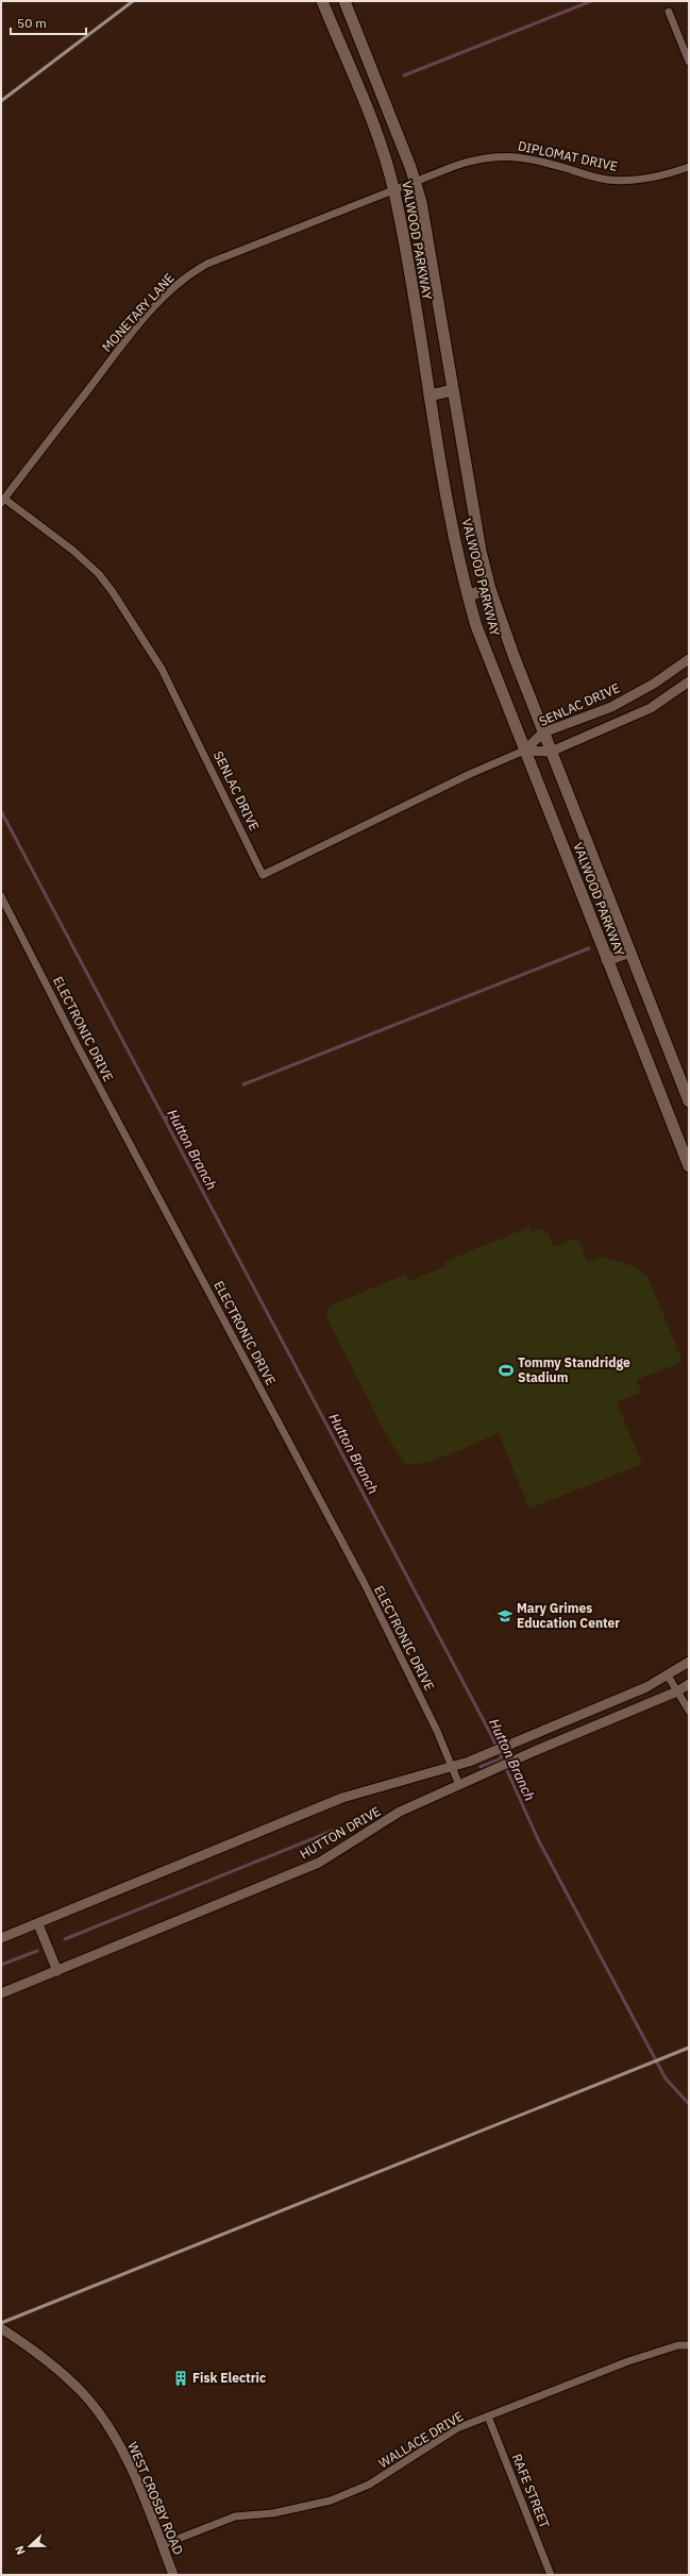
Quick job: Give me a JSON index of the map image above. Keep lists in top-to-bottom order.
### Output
{
  "streets": {
    "main road": ["VALWOOD PARKWAY"],
    "street": [
      "DIPLOMAT DRIVE",
      "MONETARY LANE",
      "SENLAC DRIVE",
      "ELECTRONIC DRIVE",
      "HUTTON DRIVE",
      "WALLACE DRIVE",
      "RAFE STREET",
      "WEST CROSBY ROAD"
    ]
  },
  "crossings": [
    ["DIPLOMAT DRIVE", "VALWOOD PARKWAY"],
    ["DIPLOMAT DRIVE", "MONETARY LANE"],
    ["VALWOOD PARKWAY", "MONETARY LANE"],
    ["VALWOOD PARKWAY", "SENLAC DRIVE"],
    ["MONETARY LANE", "SENLAC DRIVE"],
    ["ELECTRONIC DRIVE", "HUTTON DRIVE"],
    ["WALLACE DRIVE", "RAFE STREET"],
    ["WALLACE DRIVE", "WEST CROSBY ROAD"]
  ],
  "water": ["Hutton Branch"],
  "places": {
    "sports": ["Tommy Standridge Stadium"],
    "school or university": ["Mary Grimes Education Center"],
    "building": ["Fisk Electric"]
  },
  "scale_bar": "50 m",
  "north": "left"
}
